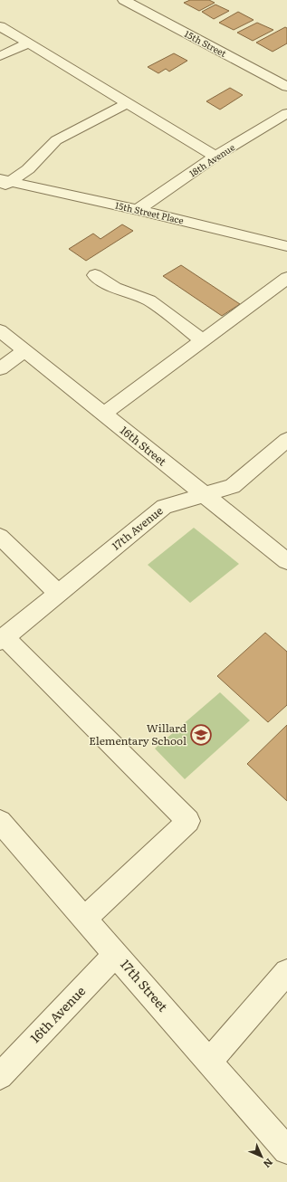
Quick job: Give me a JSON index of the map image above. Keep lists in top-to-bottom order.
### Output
{
  "streets": {
    "street": [
      "15th Street",
      "18th Avenue",
      "15th Street Place",
      "16th Street",
      "17th Avenue",
      "17th Street",
      "16th Avenue"
    ]
  },
  "crossings": [
    ["18th Avenue", "15th Street Place"],
    ["16th Street", "17th Avenue"],
    ["17th Street", "16th Avenue"]
  ],
  "places": {
    "school or university": ["Willard Elementary School"]
  },
  "north": "bottom right"
}
